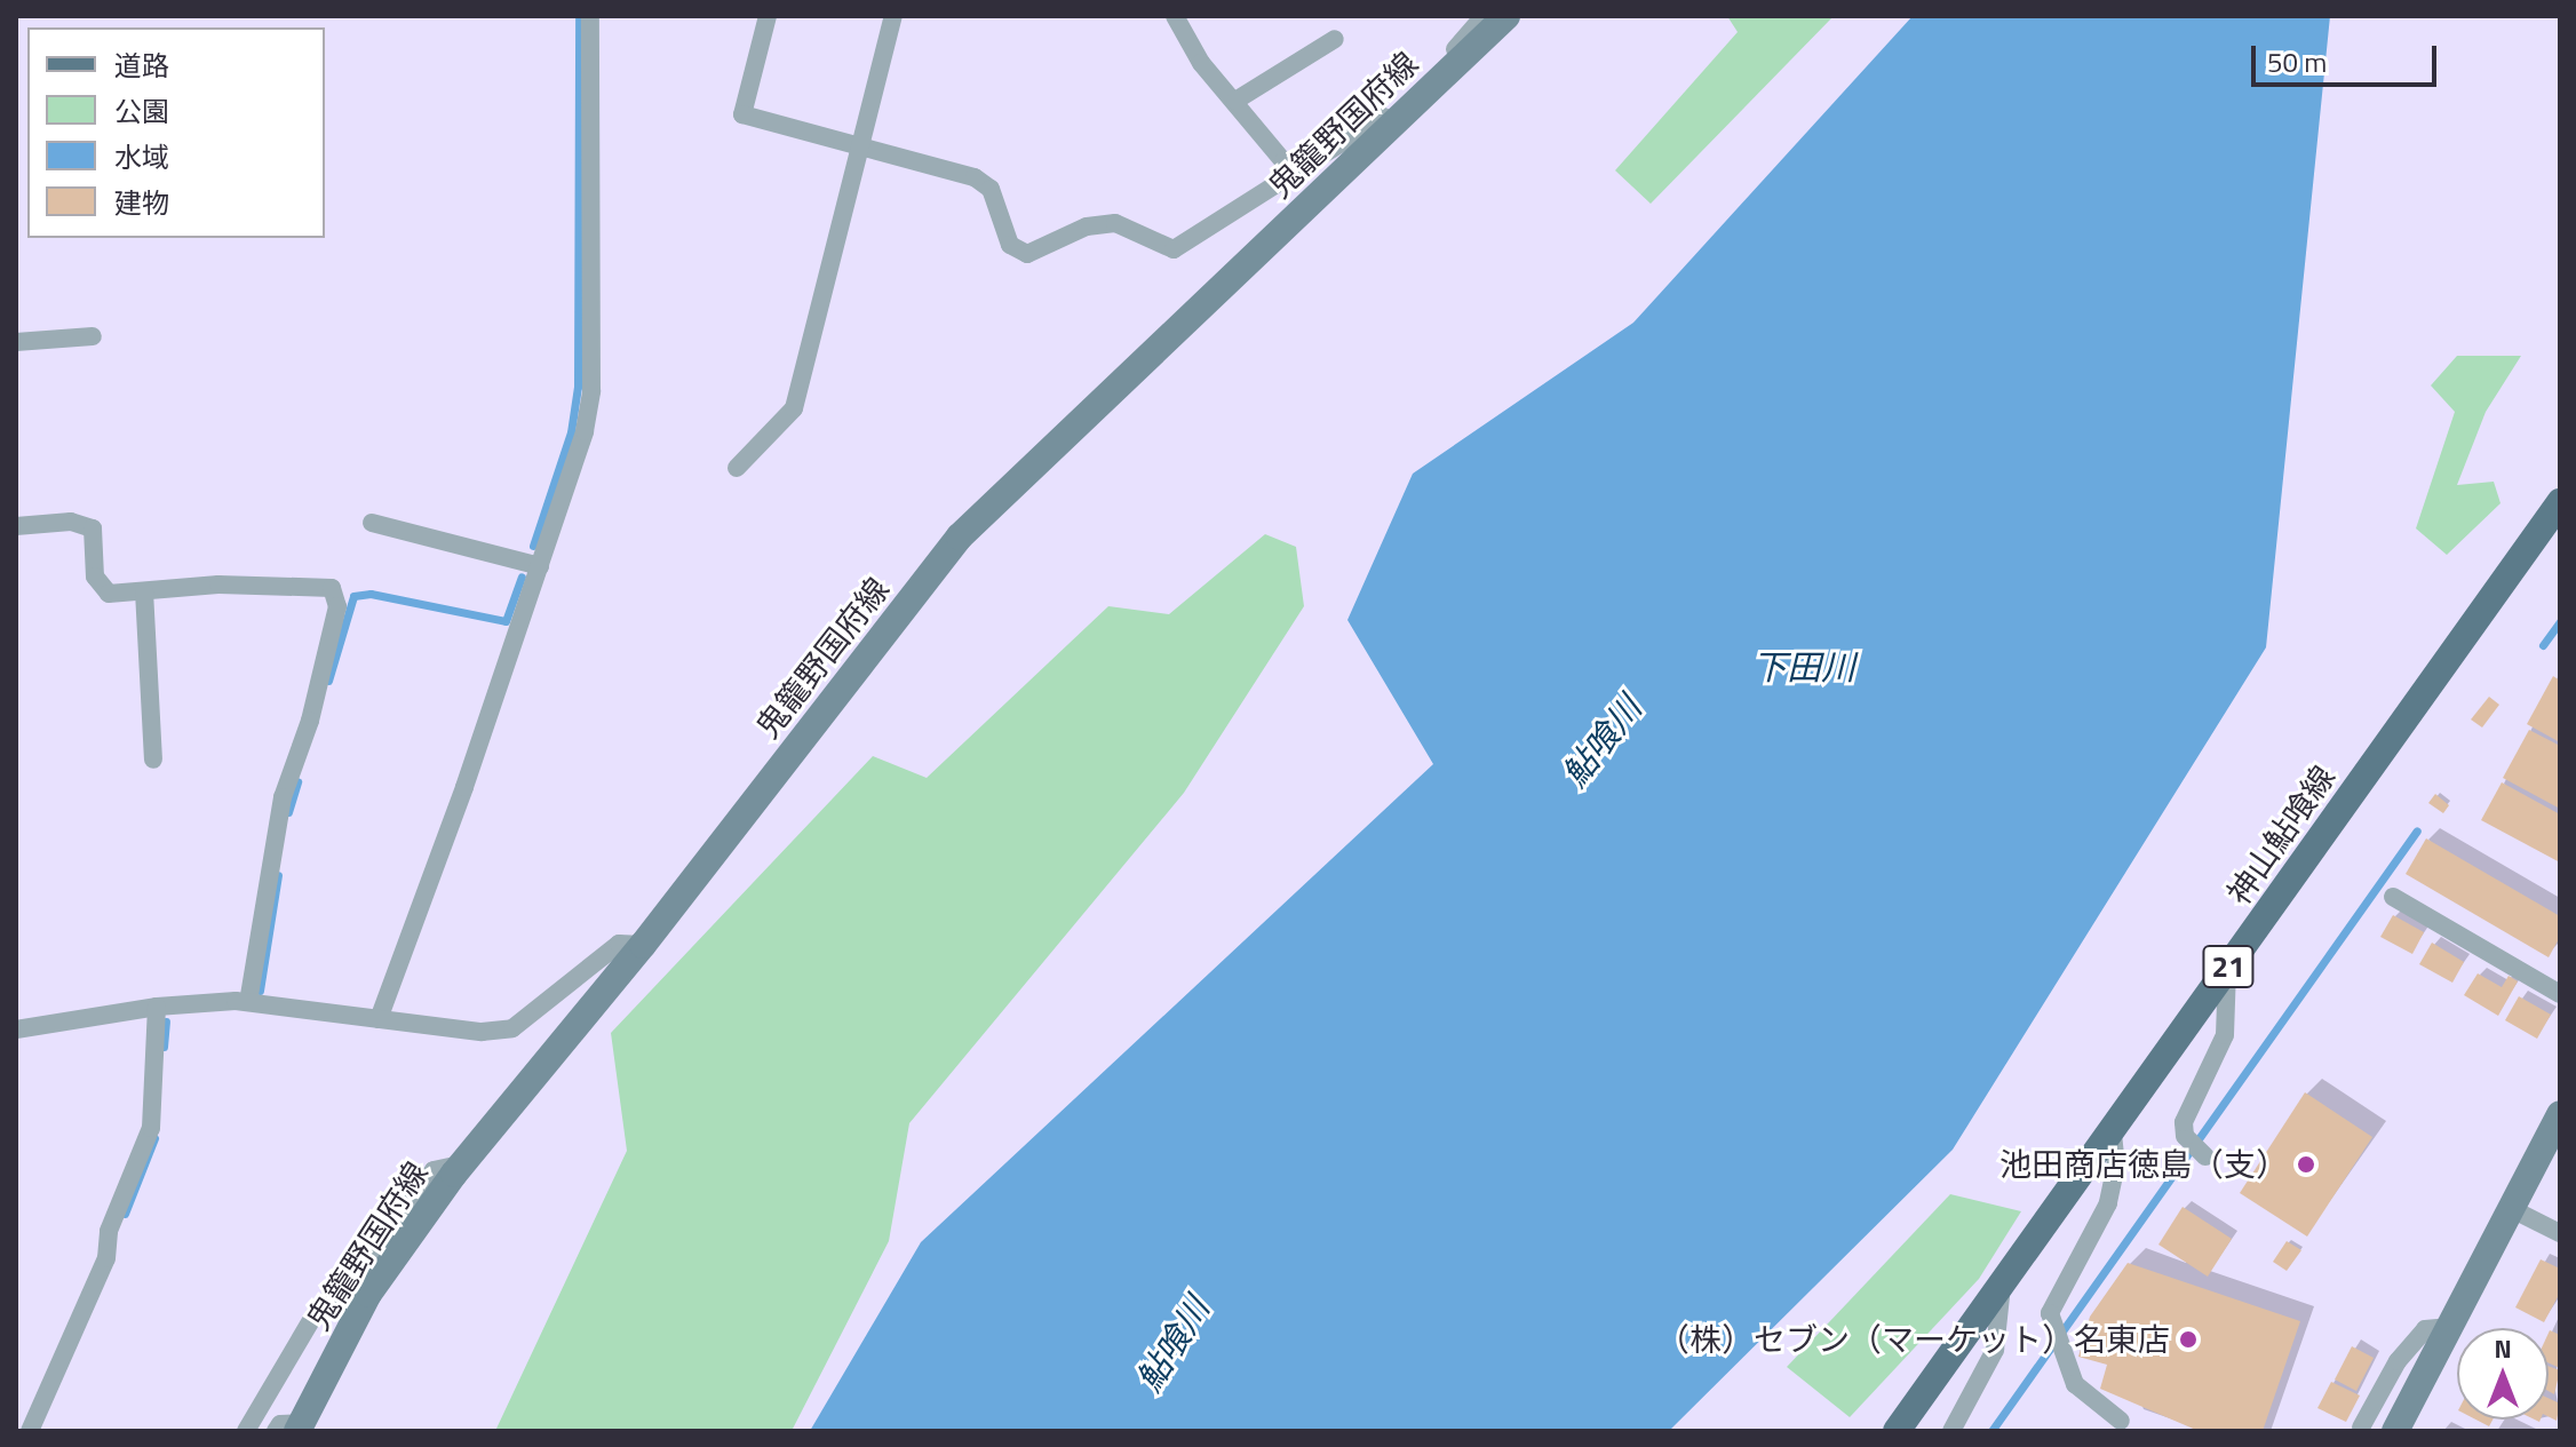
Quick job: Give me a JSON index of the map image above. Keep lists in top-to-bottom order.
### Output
{
  "streets": {
    "main road": ["鬼籠野国府線", "神山鮎喰線", "21"]
  },
  "water": ["下田川", "鮎喰川"],
  "places": ["池田商店徳島（支）", "（株）セブン（マーケット）名東店"],
  "legend": [
    "道路",
    "公園",
    "水域",
    "建物"
  ],
  "scale_bar": "50 m",
  "north": "top"
}
